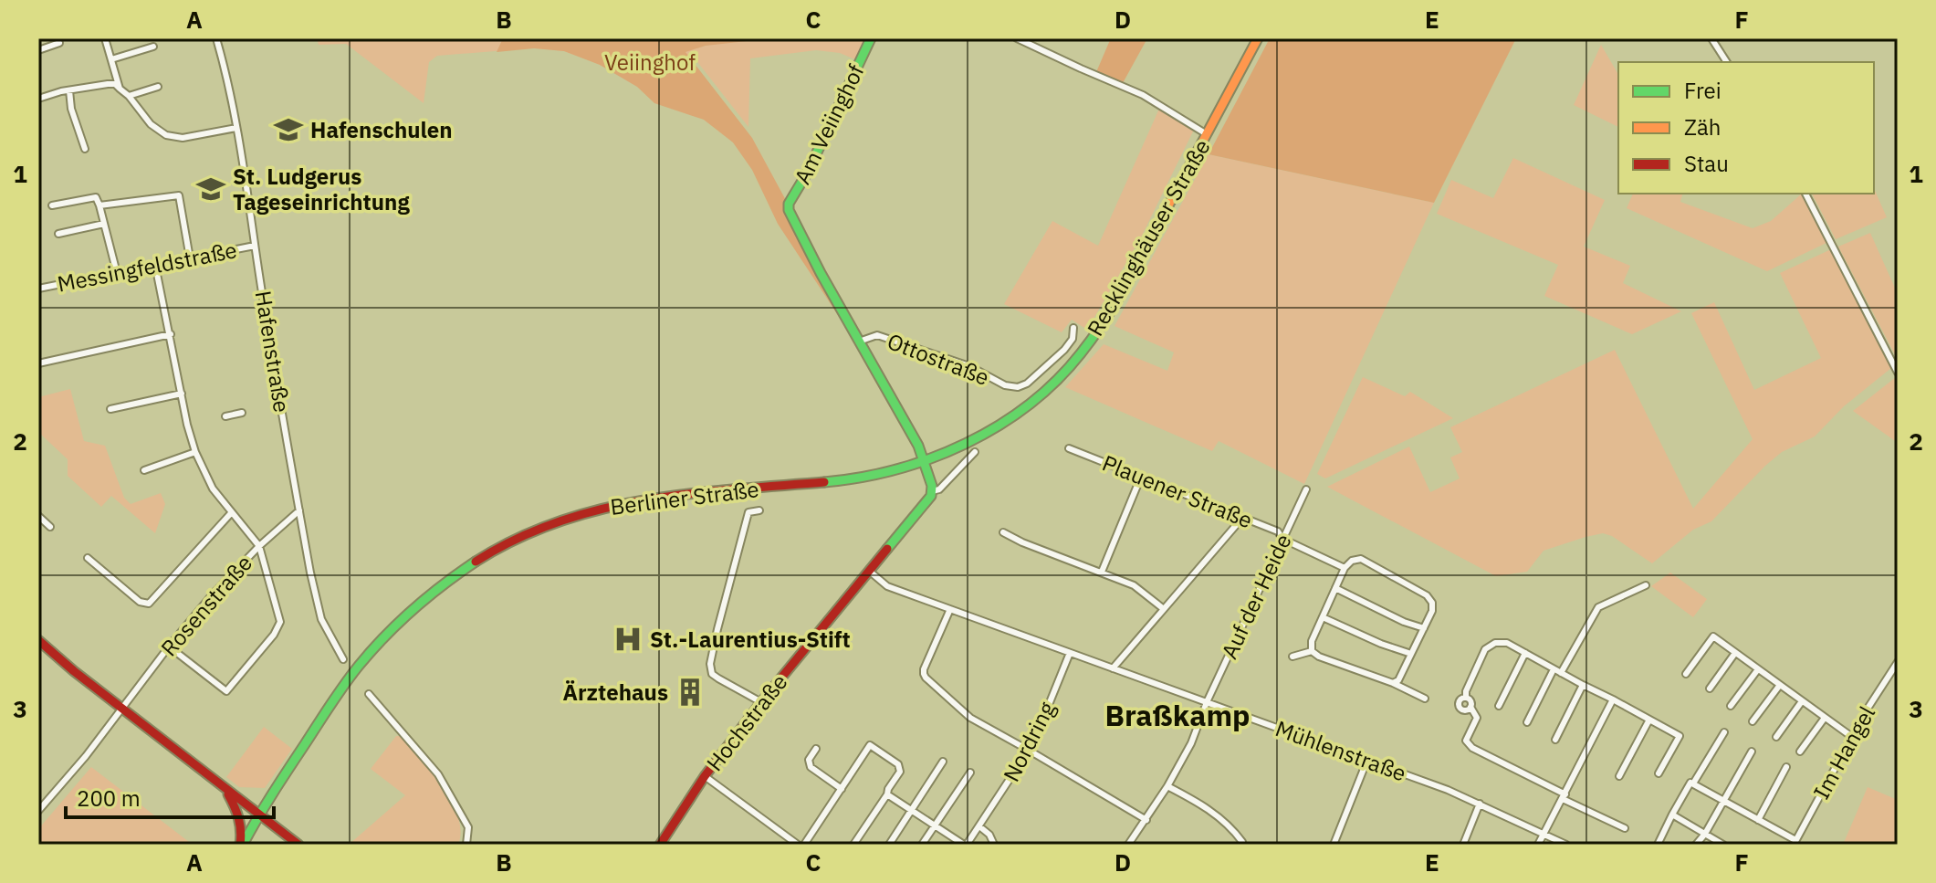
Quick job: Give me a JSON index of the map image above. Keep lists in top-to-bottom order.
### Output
{
  "streets": {
    "main road": [
      "Am Veiinghof",
      "Recklinghäuser Straße",
      "Ottostraße",
      "Berliner Straße",
      "Hochstraße"
    ],
    "street": [
      "Messingfeldstraße",
      "Hafenstraße",
      "Plauener Straße",
      "Auf der Heide",
      "Rosenstraße",
      "Nordring",
      "Mühlenstraße",
      "Im Hangel"
    ]
  },
  "crossings": [
    ["Am Veiinghof", "Ottostraße"],
    ["Recklinghäuser Straße", "Ottostraße"],
    ["Recklinghäuser Straße", "Berliner Straße"],
    ["Messingfeldstraße", "Hafenstraße"],
    ["Hafenstraße", "Rosenstraße"],
    ["Ottostraße", "Berliner Straße"],
    ["Plauener Straße", "Auf der Heide"],
    ["Auf der Heide", "Mühlenstraße"],
    ["Hochstraße", "Mühlenstraße"],
    ["Nordring", "Mühlenstraße"]
  ],
  "districts": ["Braßkamp"],
  "parks": ["Veiinghof"],
  "places": {
    "school or university": ["Hafenschulen", "St. Ludgerus Tageseinrichtung"],
    "hospital": ["St.-Laurentius-Stift"],
    "building": ["Ärztehaus"]
  },
  "legend": ["Frei", "Zäh", "Stau"],
  "scale_bar": "200 m",
  "grid": {
    "columns": [
      "A",
      "B",
      "C",
      "D",
      "E",
      "F"
    ],
    "rows": ["1", "2", "3"]
  }
}
